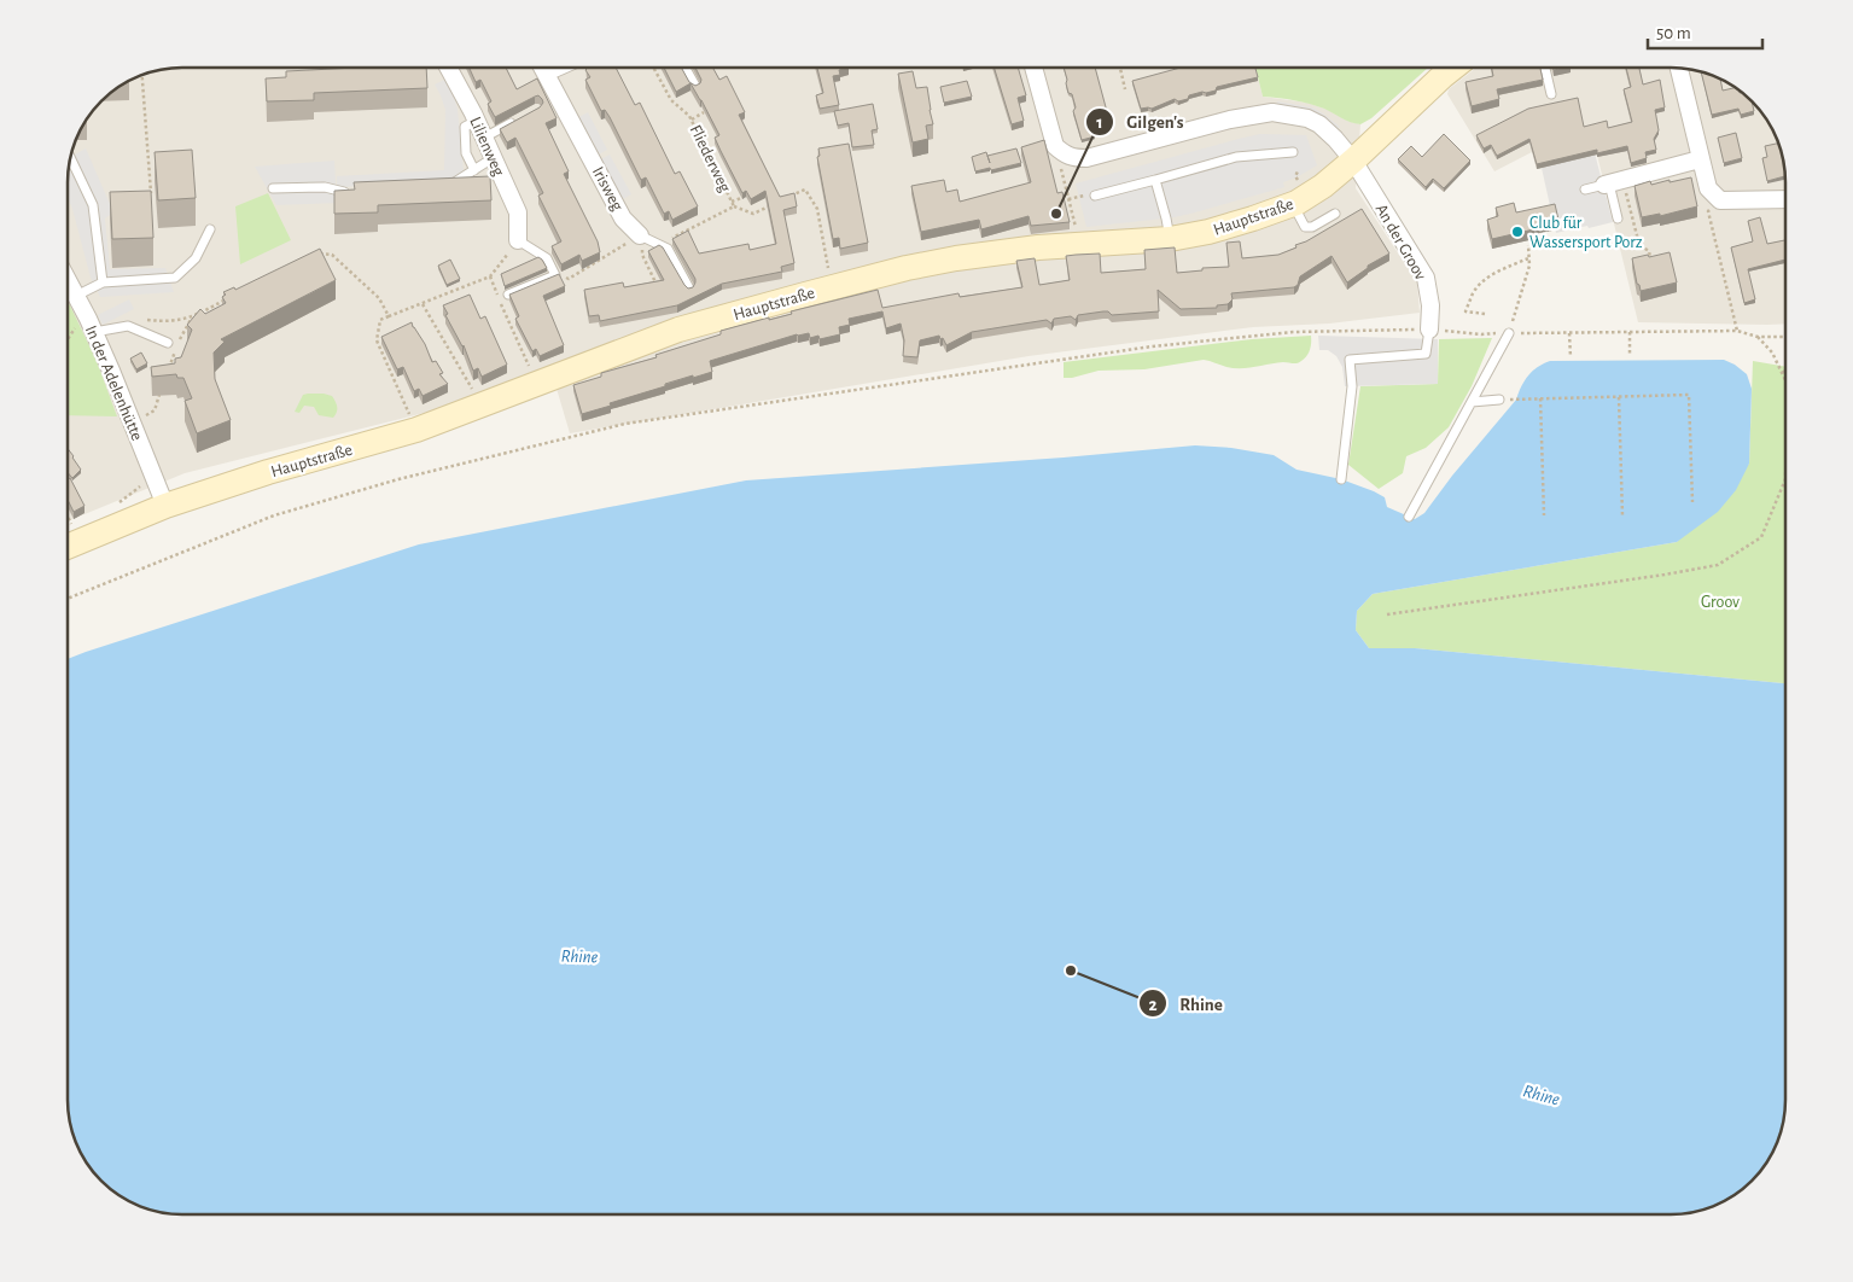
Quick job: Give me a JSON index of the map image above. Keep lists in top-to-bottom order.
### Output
{
  "streets": {
    "main road": ["Hauptstraße"],
    "street": [
      "Lilienweg",
      "Irisweg",
      "An der Groov",
      "In der Adelenhütte"
    ],
    "path": ["Fliederweg"]
  },
  "crossings": [
    ["Hauptstraße", "An der Groov"],
    ["Hauptstraße", "In der Adelenhütte"]
  ],
  "water": ["Rhine"],
  "parks": ["Groov"],
  "places": ["Gilgen's", "Club für Wassersport Porz", "Rhine"],
  "scale_bar": "50 m"
}
